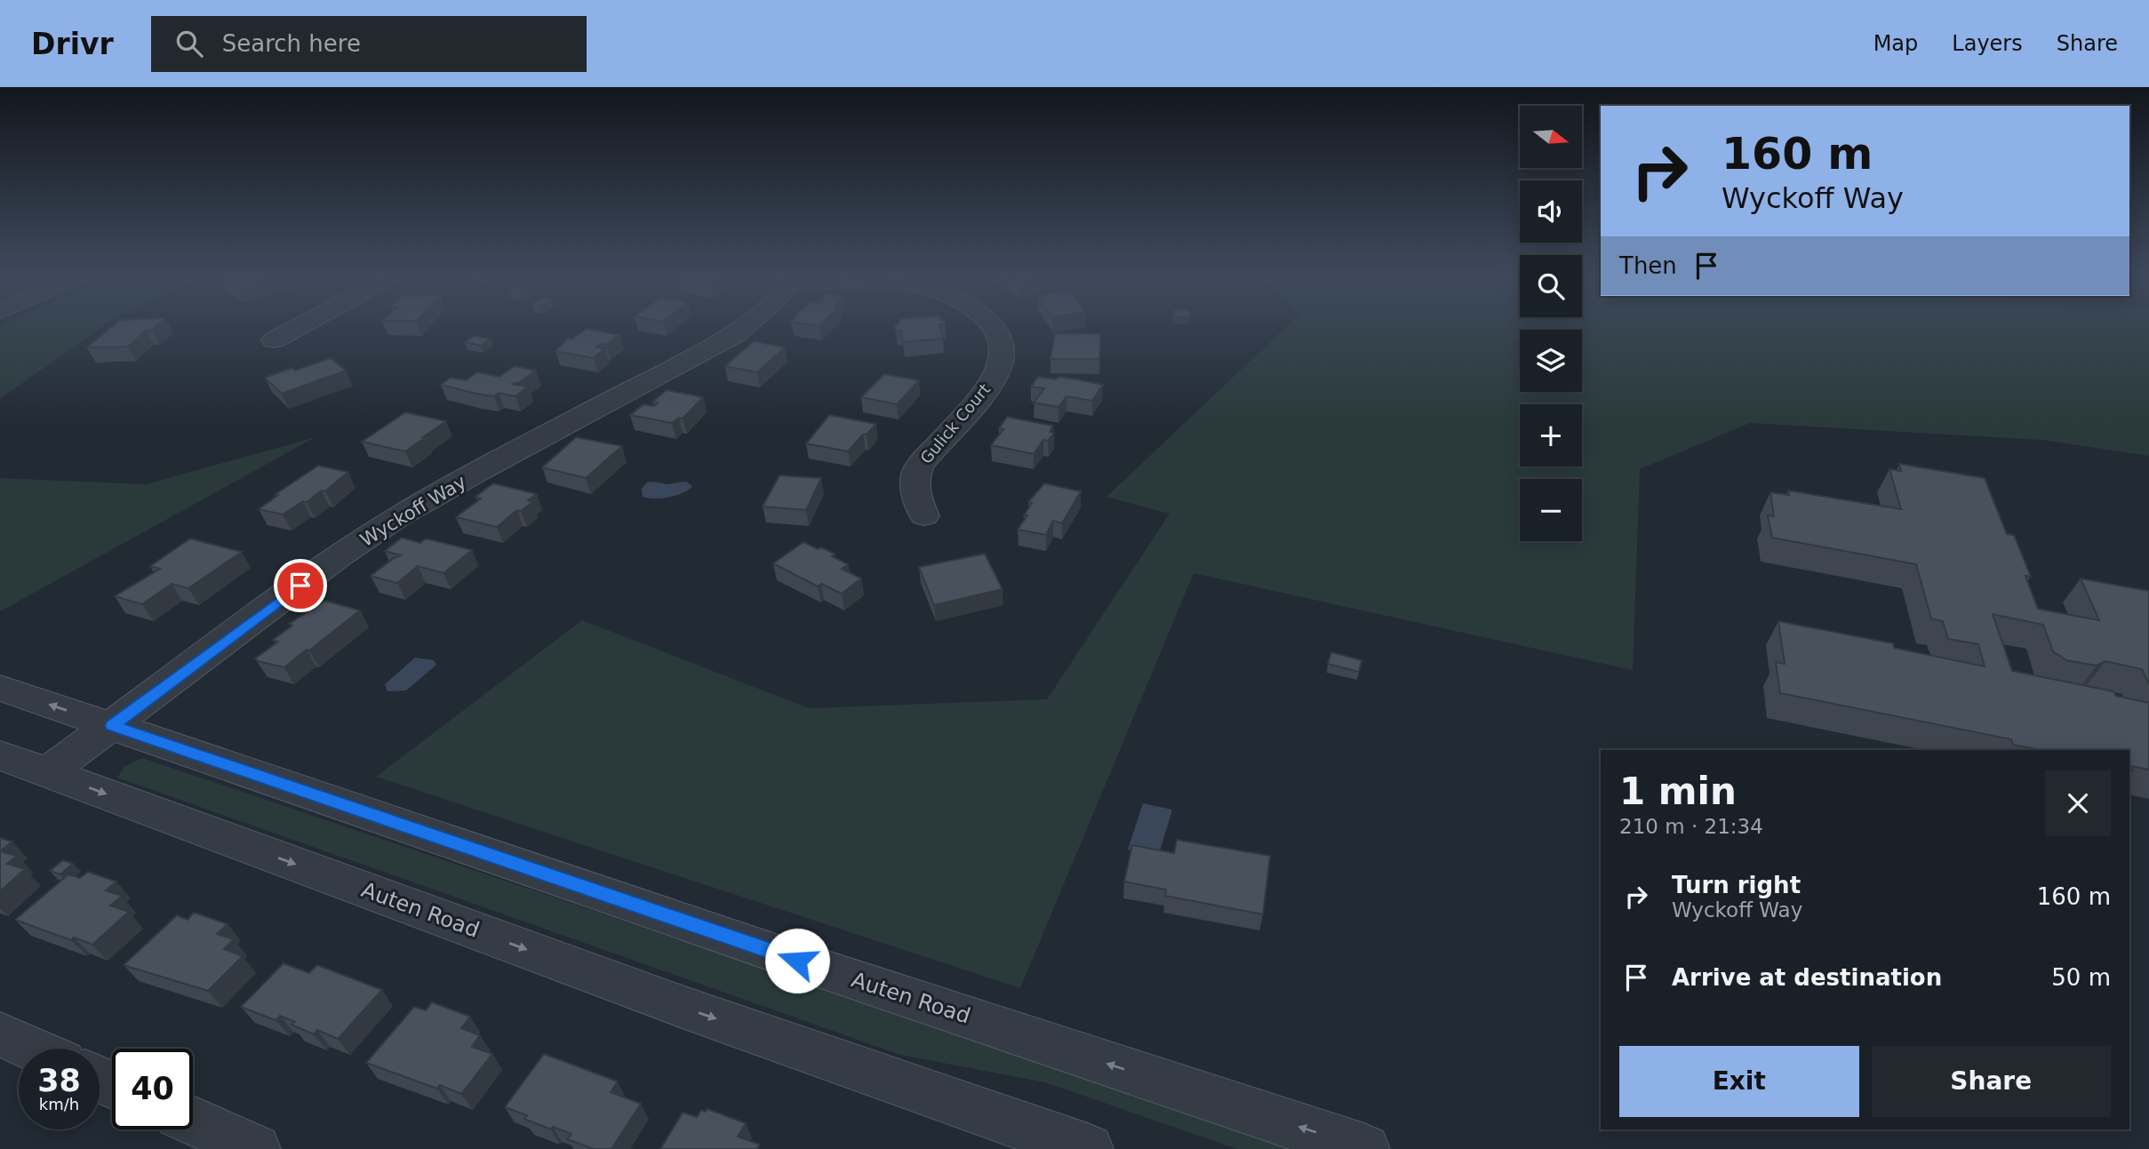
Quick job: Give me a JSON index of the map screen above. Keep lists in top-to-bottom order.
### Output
{
  "streets": {
    "street": ["Gulick Court", "Wyckoff Way", "Auten Road"]
  },
  "crossings": [
    ["Wyckoff Way", "Auten Road"]
  ],
  "north": "right",
  "page": {
    "header": "Drivr",
    "search": "Search here",
    "nav": ["Map", "Layers", "Share"],
    "map_buttons": ["+", "−"],
    "turn": ["160 m", "Wyckoff Way"],
    "then": "Then",
    "heading": ["1 min", "210 m · 21:34"],
    "list": [
      {
        "name": "Turn right",
        "note": "Wyckoff Way",
        "value": "160 m"
      },
      {
        "name": "Arrive at destination",
        "value": "50 m"
      }
    ],
    "buttons": ["Exit", "Share"],
    "speed": "38 km/h",
    "limit": "40"
  }
}
